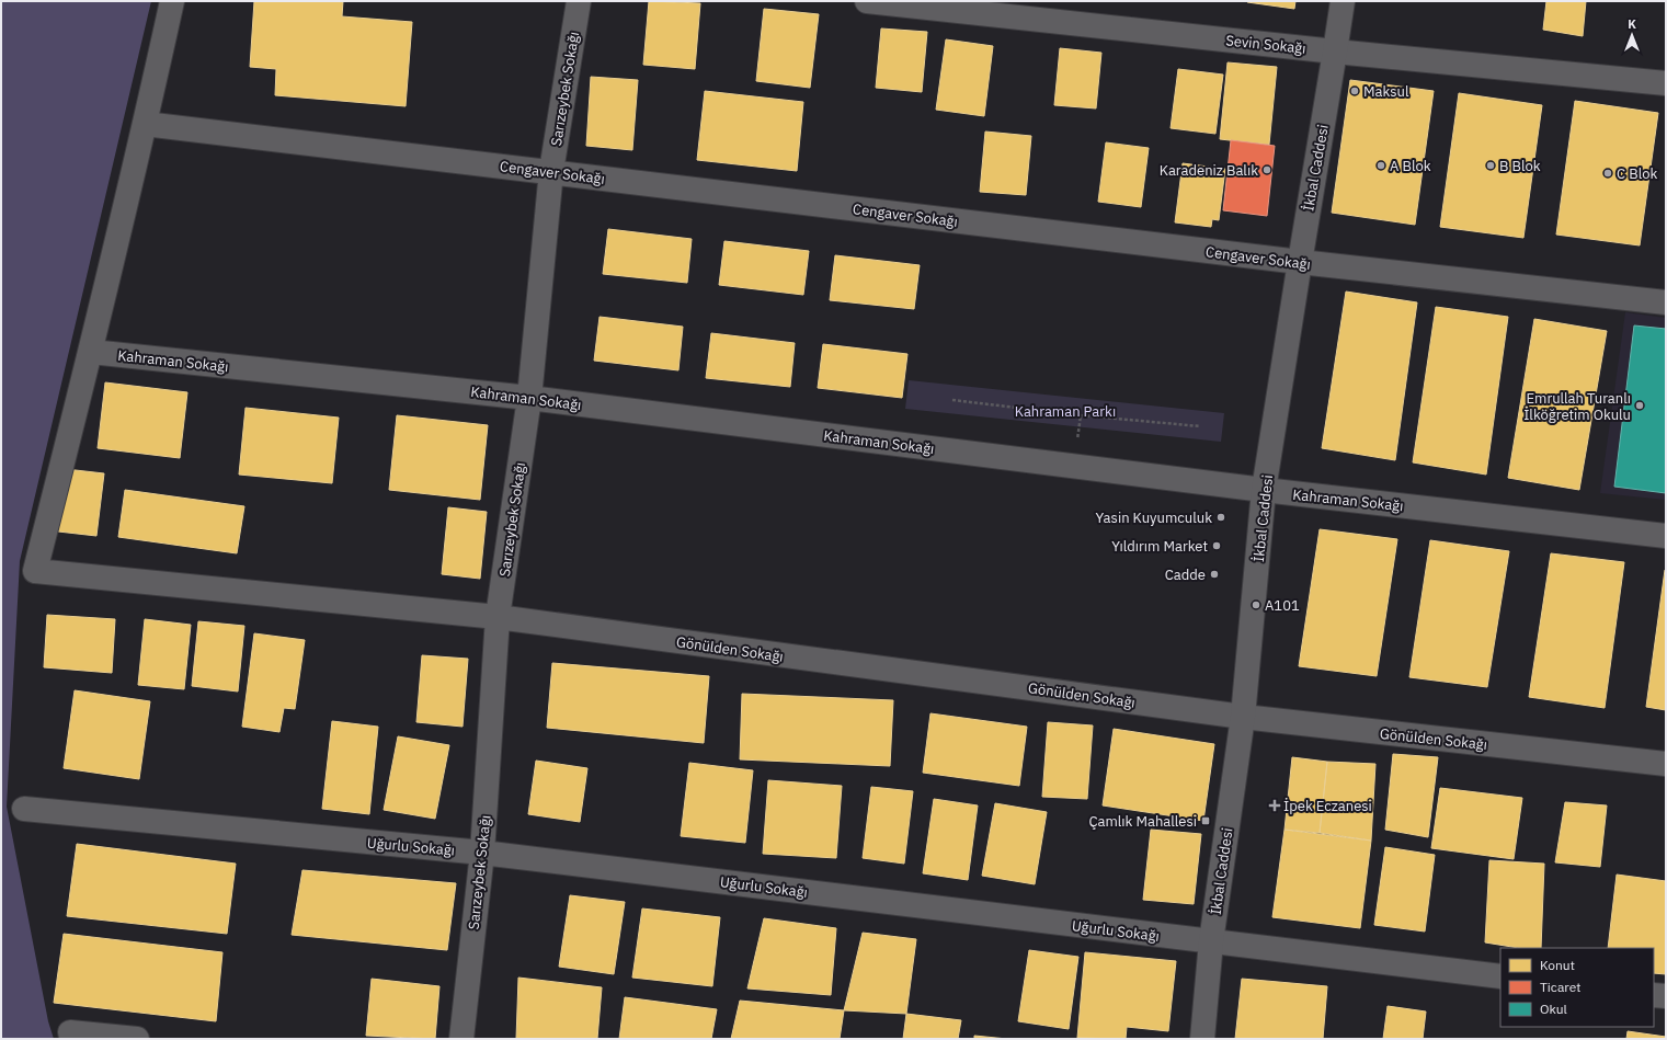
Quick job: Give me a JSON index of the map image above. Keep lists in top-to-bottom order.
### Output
{
  "streets": {
    "street": [
      "Sevin Sokağı",
      "Sarızeybek Sokağı",
      "İkbal Caddesi",
      "Cengaver Sokağı",
      "Kahraman Sokağı",
      "Gönülden Sokağı",
      "Uğurlu Sokağı"
    ]
  },
  "crossings": [
    ["Sevin Sokağı", "İkbal Caddesi"],
    ["Sarızeybek Sokağı", "Cengaver Sokağı"],
    ["Sarızeybek Sokağı", "Kahraman Sokağı"],
    ["Sarızeybek Sokağı", "Gönülden Sokağı"],
    ["Sarızeybek Sokağı", "Uğurlu Sokağı"],
    ["İkbal Caddesi", "Cengaver Sokağı"],
    ["İkbal Caddesi", "Kahraman Sokağı"],
    ["İkbal Caddesi", "Gönülden Sokağı"],
    ["İkbal Caddesi", "Uğurlu Sokağı"],
    ["Kahraman Sokağı", "Gönülden Sokağı"]
  ],
  "parks": ["Kahraman Parkı"],
  "places": {
    "other": [
      "Maksul",
      "A Blok",
      "B Blok",
      "Karadeniz Balık",
      "C Blok",
      "Emrullah Turanlı İlköğretim Okulu",
      "Yasin Kuyumculuk",
      "Yıldırım Market",
      "Cadde",
      "A101"
    ],
    "health": ["İpek Eczanesi"],
    "transit": ["Çamlık Mahallesi"]
  },
  "legend": ["Konut", "Ticaret", "Okul"],
  "north": "top"
}
